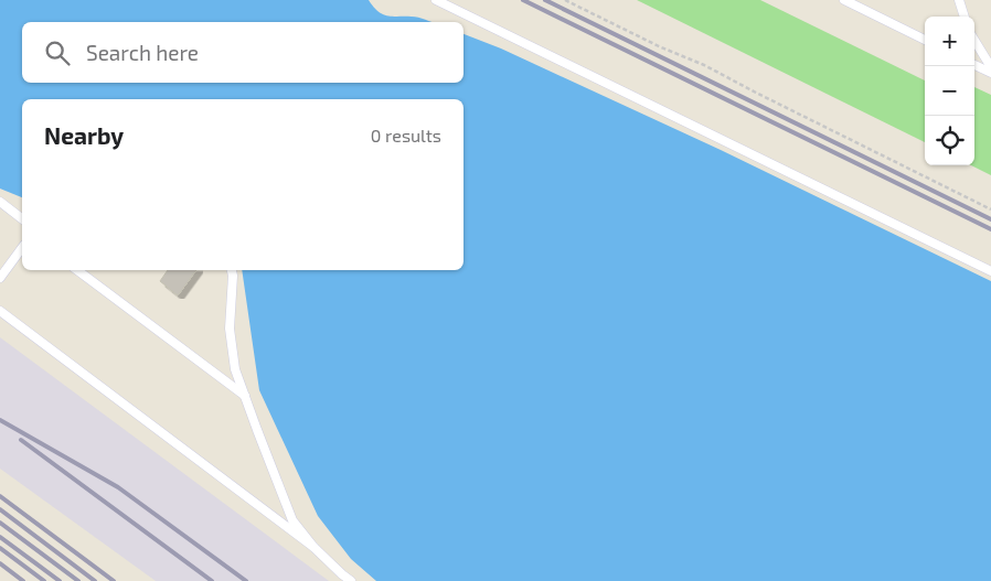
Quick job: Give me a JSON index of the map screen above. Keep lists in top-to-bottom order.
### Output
{
  "page": {
    "map_buttons": ["+", "−"],
    "search": "Search here",
    "heading": ["Nearby", "0 results"]
  }
}
